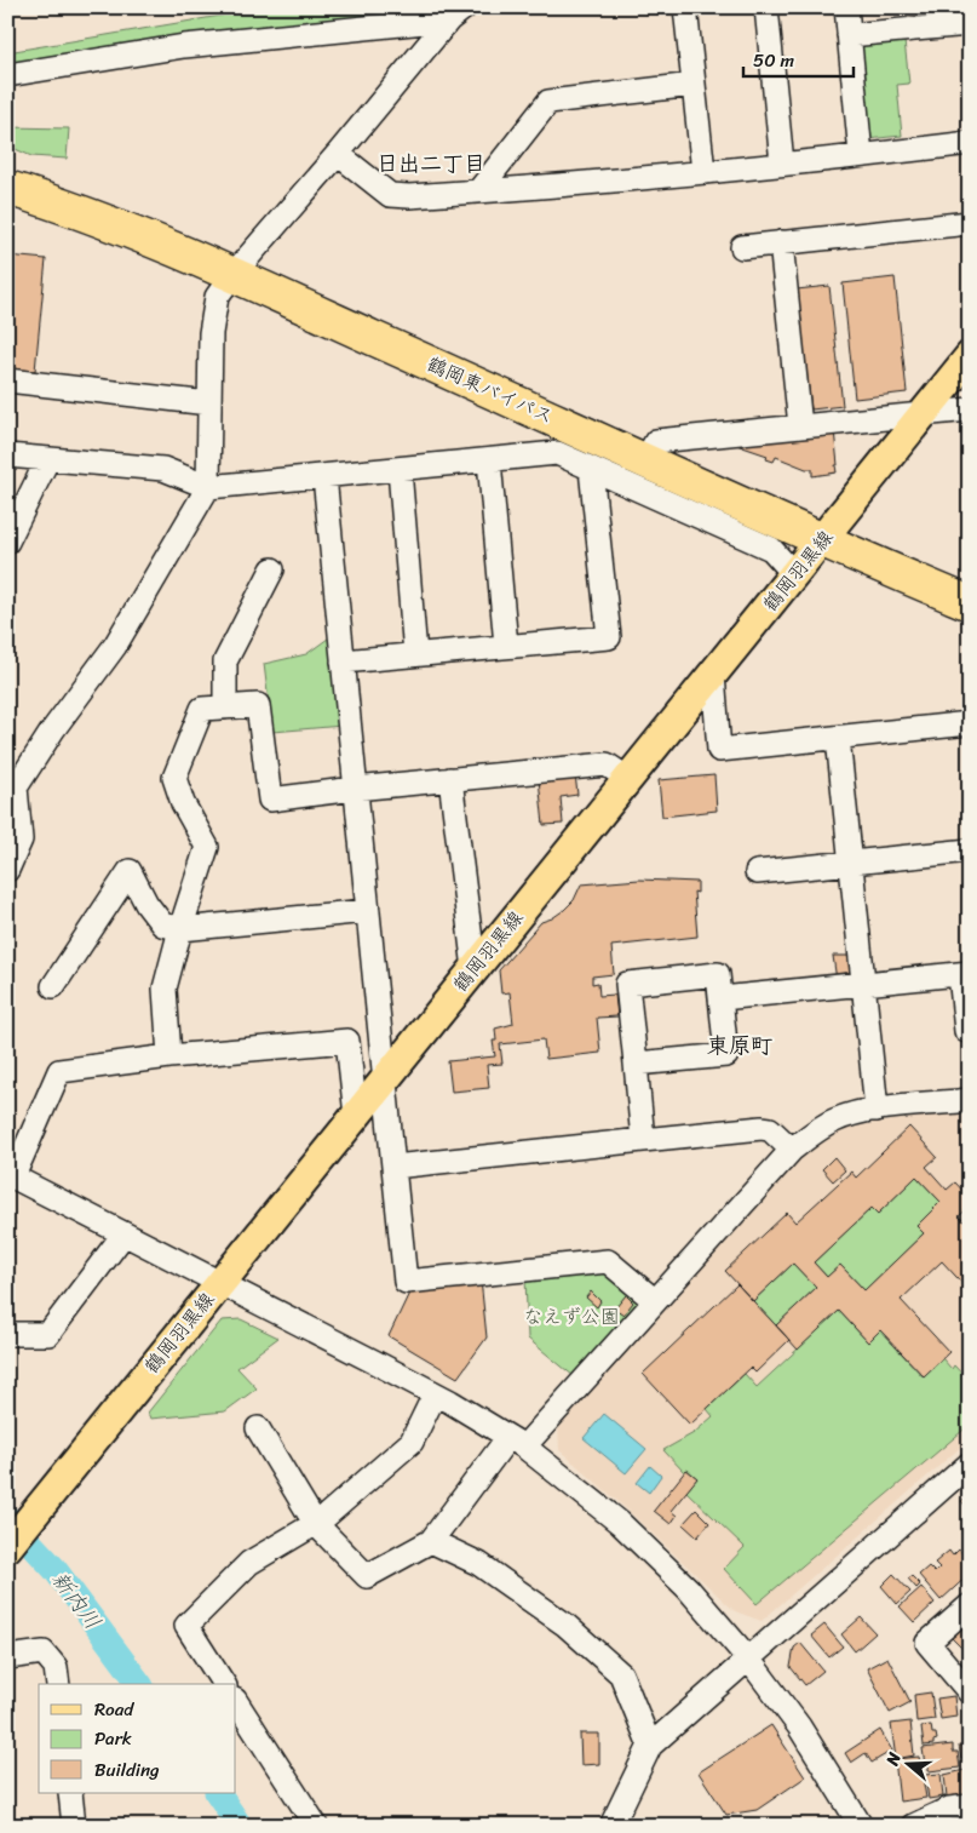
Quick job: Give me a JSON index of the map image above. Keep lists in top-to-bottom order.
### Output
{
  "streets": {
    "highway": ["鶴岡東バイパス"],
    "main road": ["鶴岡羽黒線"]
  },
  "crossings": [
    ["鶴岡東バイパス", "鶴岡羽黒線"]
  ],
  "districts": ["日出二丁目", "東原町"],
  "water": ["新内川"],
  "parks": ["なえず公園"],
  "legend": ["Road", "Park", "Building"],
  "scale_bar": "50 m",
  "north": "left"
}
